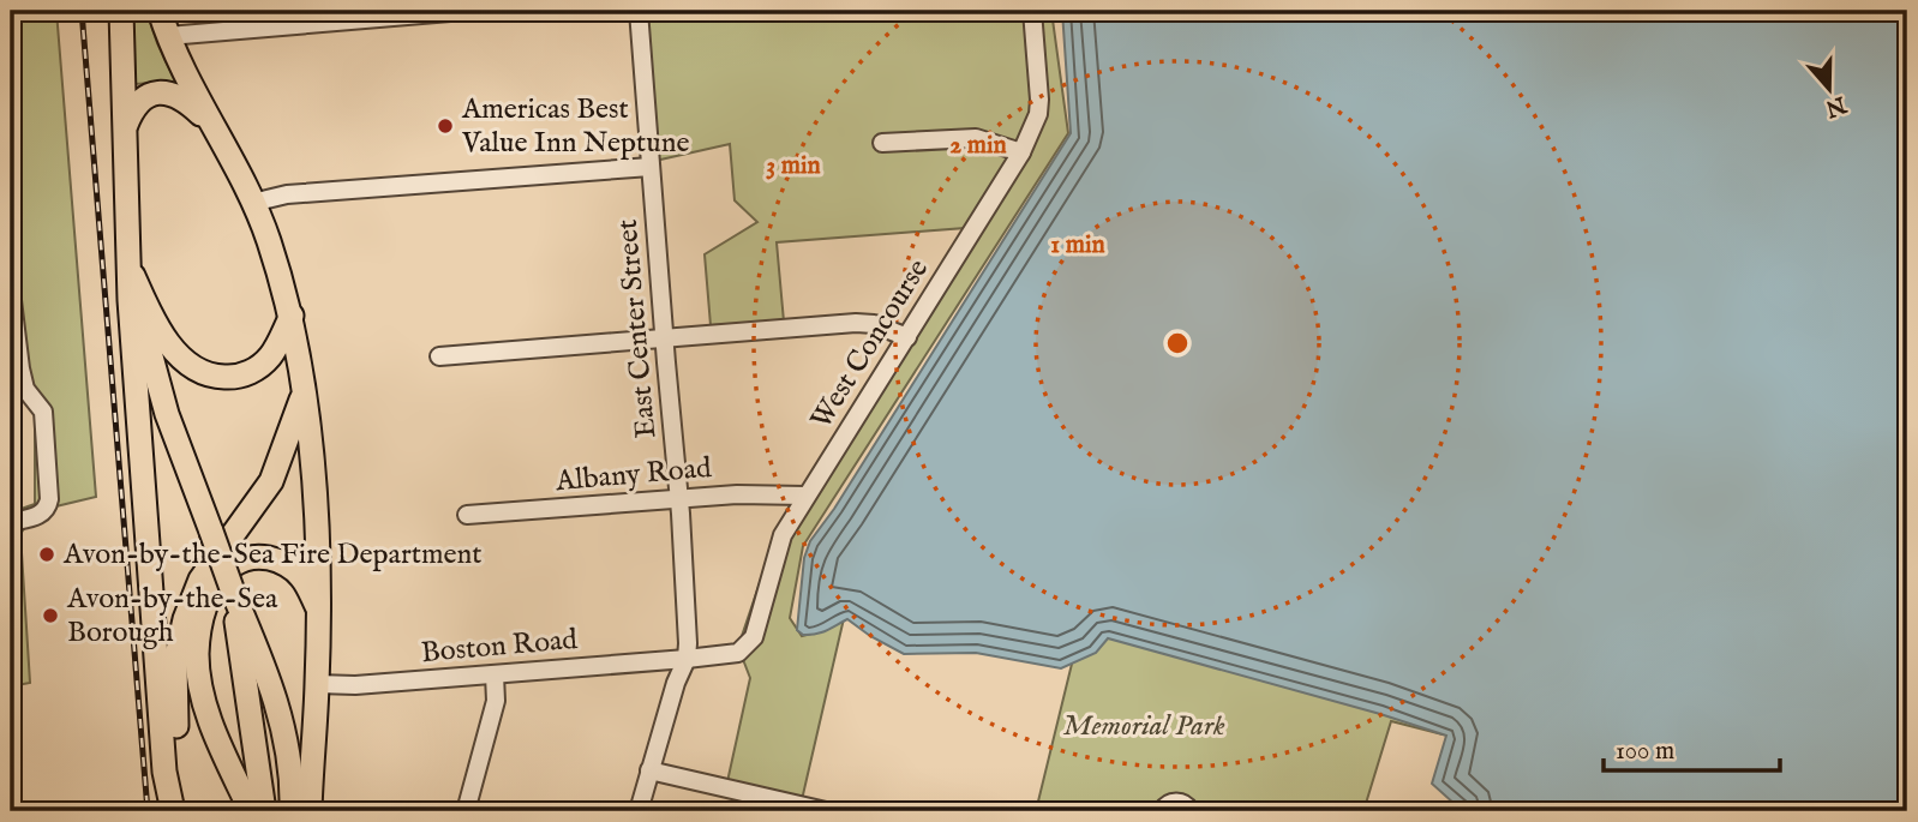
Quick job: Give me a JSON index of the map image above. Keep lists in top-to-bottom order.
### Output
{
  "streets": {
    "street": [
      "East Center Street",
      "West Concourse",
      "Albany Road",
      "Boston Road"
    ]
  },
  "crossings": [
    ["East Center Street", "West Concourse"],
    ["East Center Street", "Albany Road"],
    ["East Center Street", "Boston Road"],
    ["West Concourse", "Albany Road"],
    ["West Concourse", "Boston Road"]
  ],
  "parks": ["Memorial Park"],
  "places": ["Americas Best Value Inn Neptune", "Avon-by-the-Sea Fire Department", "Avon-by-the-Sea Borough"],
  "scale_bar": "100 m",
  "north": "bottom",
  "rings": ["2 min", "3 min", "1 min"]
}
